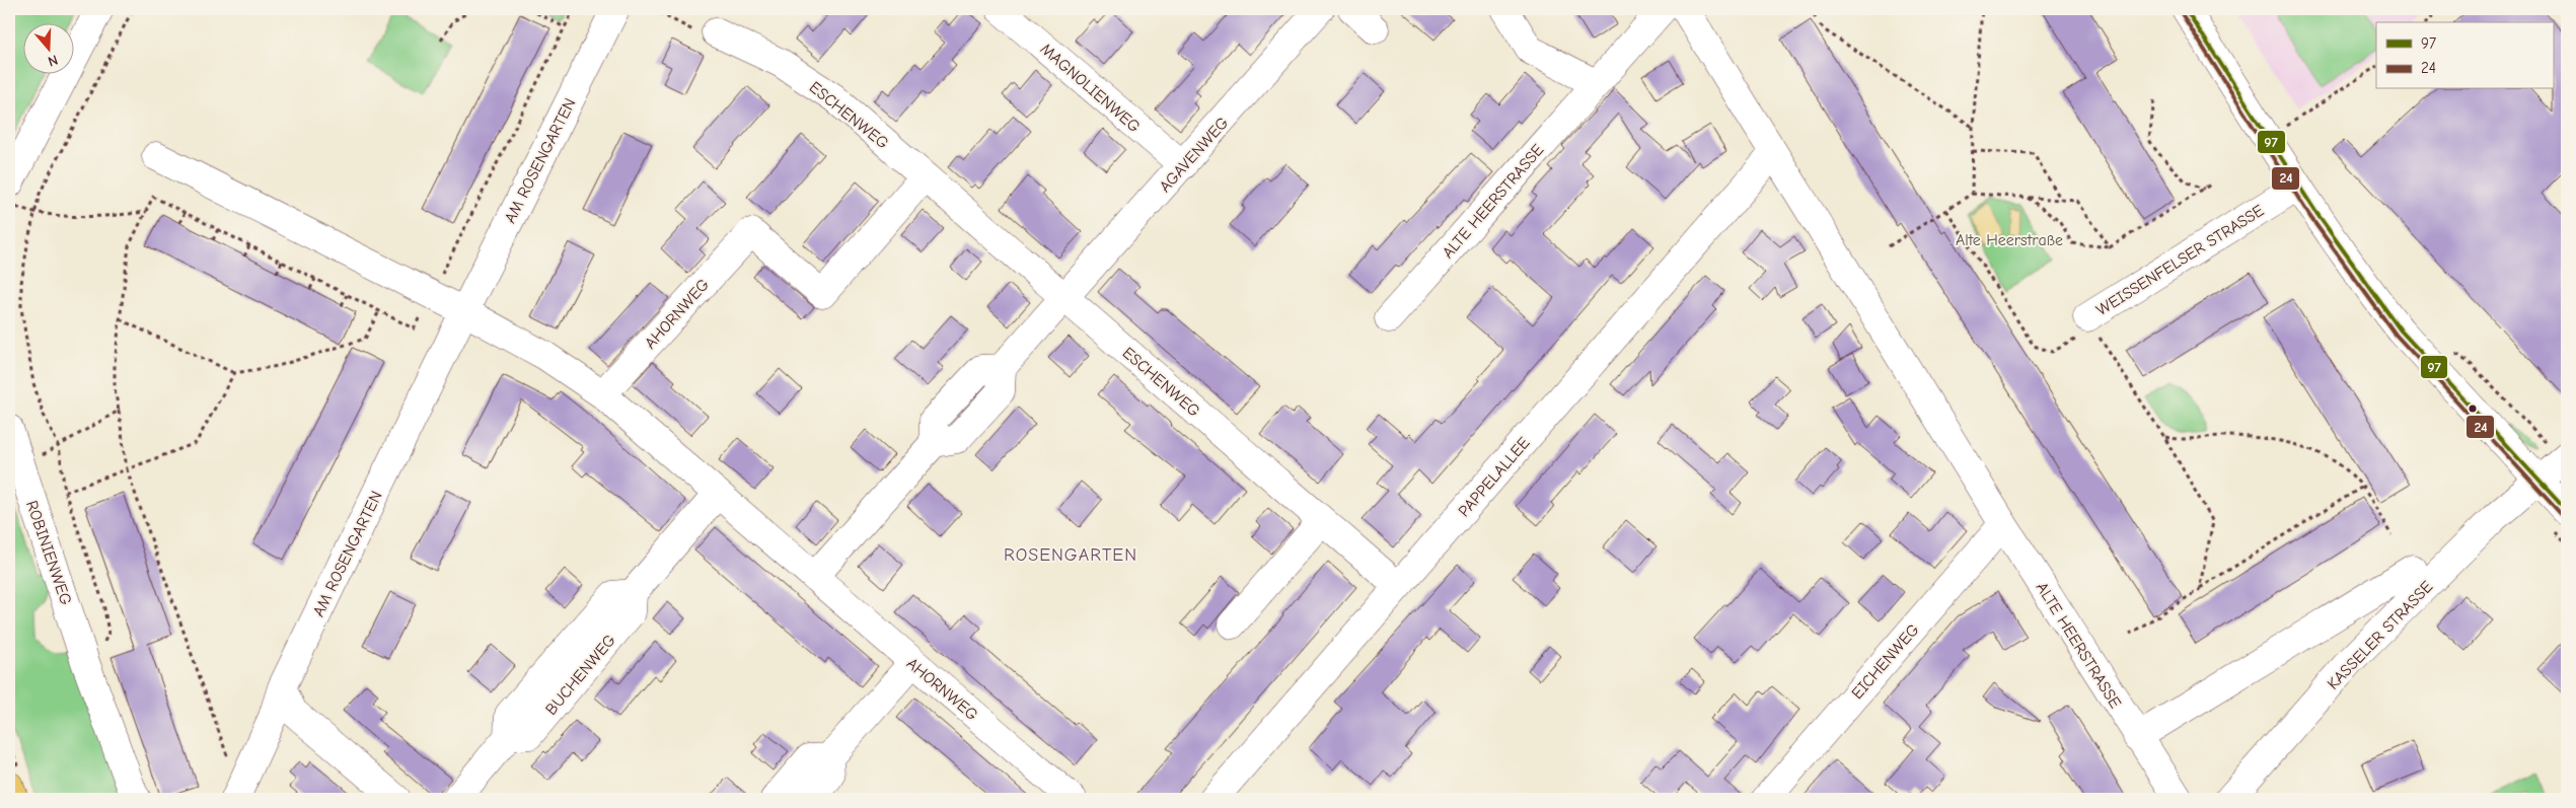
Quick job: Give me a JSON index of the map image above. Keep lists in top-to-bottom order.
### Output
{
  "streets": {
    "street": [
      "MAGNOLIENWEG",
      "ESCHENWEG",
      "AGAVENWEG",
      "AM ROSENGARTEN",
      "ALTE HEERSTRASSE",
      "WEISSENFELSER STRASSE",
      "AHORNWEG",
      "PAPPELALLEE",
      "ROBINIENWEG",
      "KASSELER STRASSE",
      "EICHENWEG",
      "BUCHENWEG"
    ]
  },
  "crossings": [
    ["MAGNOLIENWEG", "AGAVENWEG"],
    ["ESCHENWEG", "AGAVENWEG"],
    ["ESCHENWEG", "AHORNWEG"],
    ["ESCHENWEG", "PAPPELALLEE"],
    ["AM ROSENGARTEN", "AHORNWEG"],
    ["ALTE HEERSTRASSE", "PAPPELALLEE"],
    ["ALTE HEERSTRASSE", "EICHENWEG"],
    ["AHORNWEG", "BUCHENWEG"]
  ],
  "districts": ["ROSENGARTEN"],
  "parks": ["Alte Heerstraße"],
  "lines": ["transit line 97", "transit line 24"],
  "legend": ["97", "24"],
  "north": "bottom"
}
